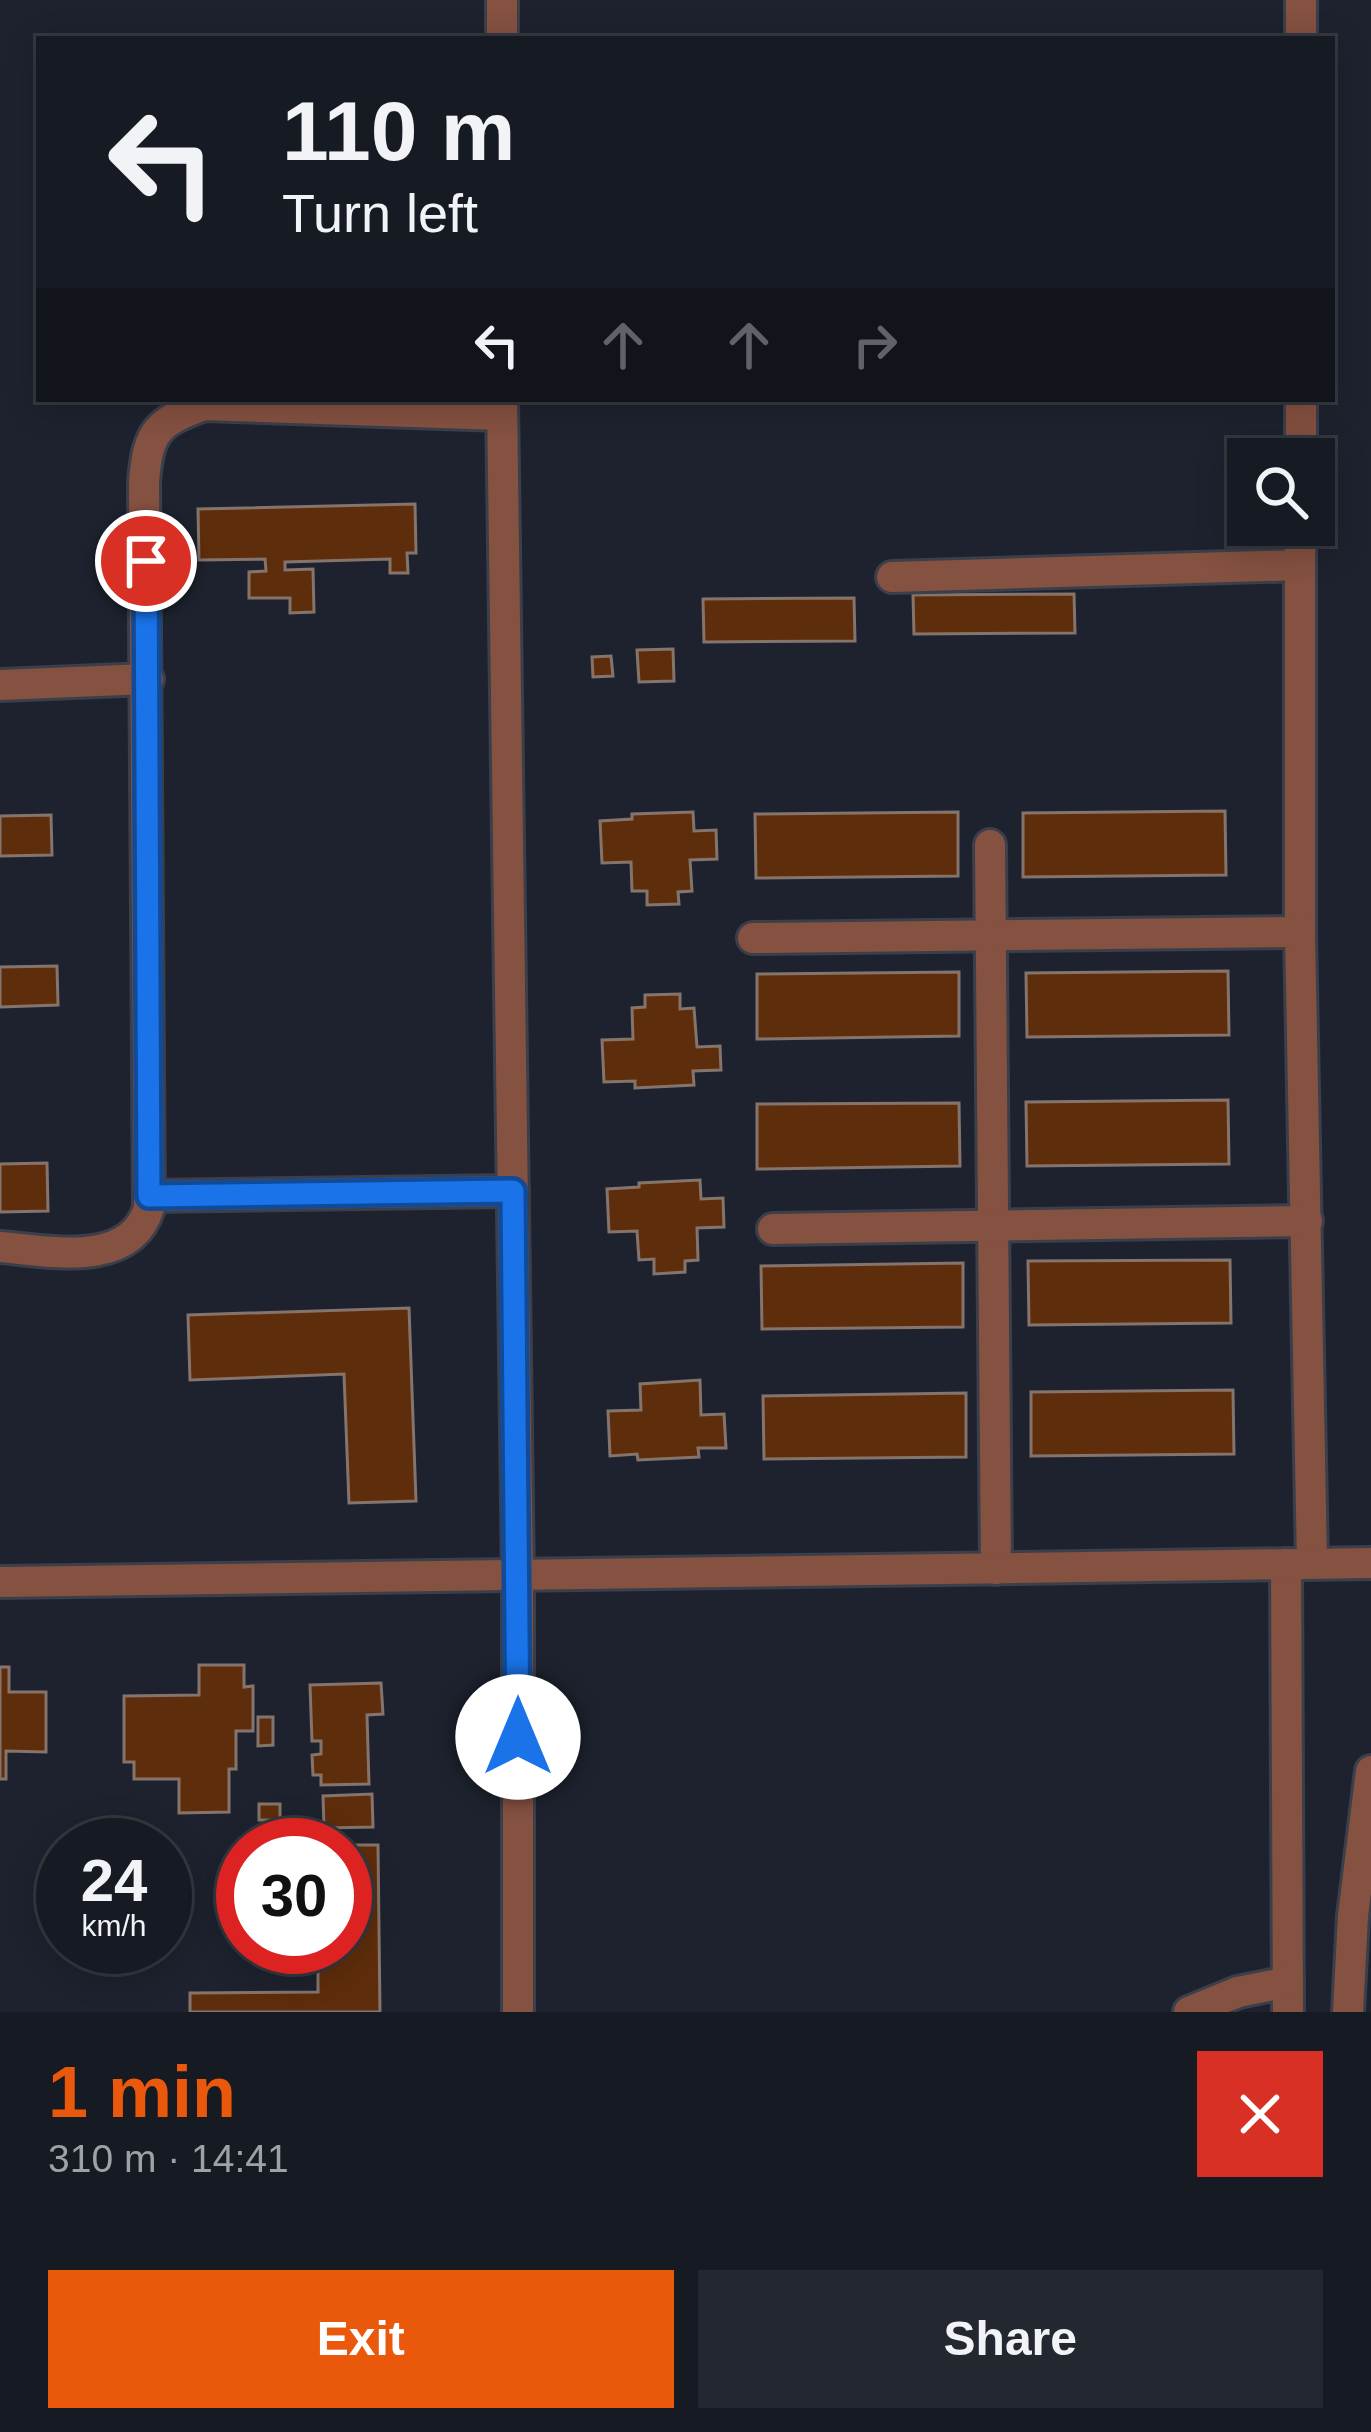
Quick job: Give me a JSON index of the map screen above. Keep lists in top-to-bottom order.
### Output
{
  "page": {
    "turn": ["110 m", "Turn left"],
    "speed": "24 km/h",
    "limit": "30",
    "heading": ["1 min", "310 m · 14:41"],
    "buttons": ["Exit", "Share"]
  }
}
